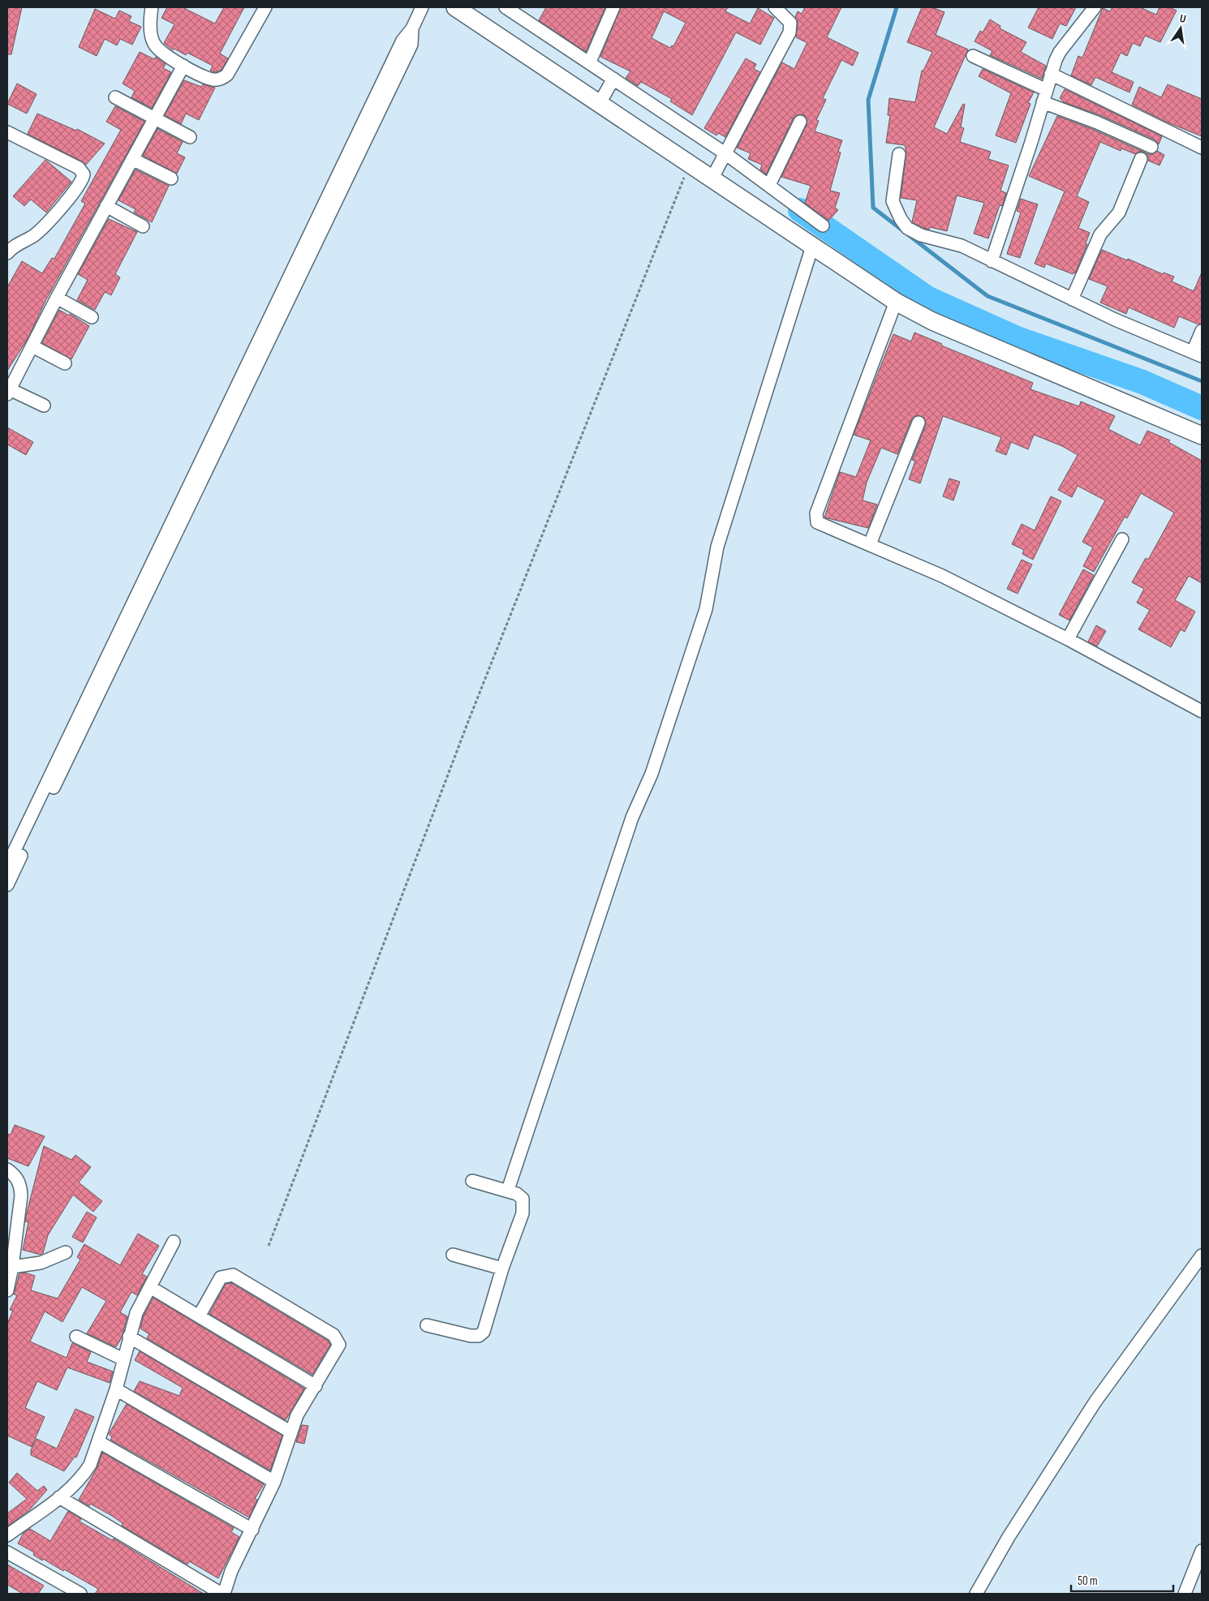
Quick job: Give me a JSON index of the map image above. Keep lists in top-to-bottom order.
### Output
{
  "scale_bar": "50 m",
  "north": "top"
}
